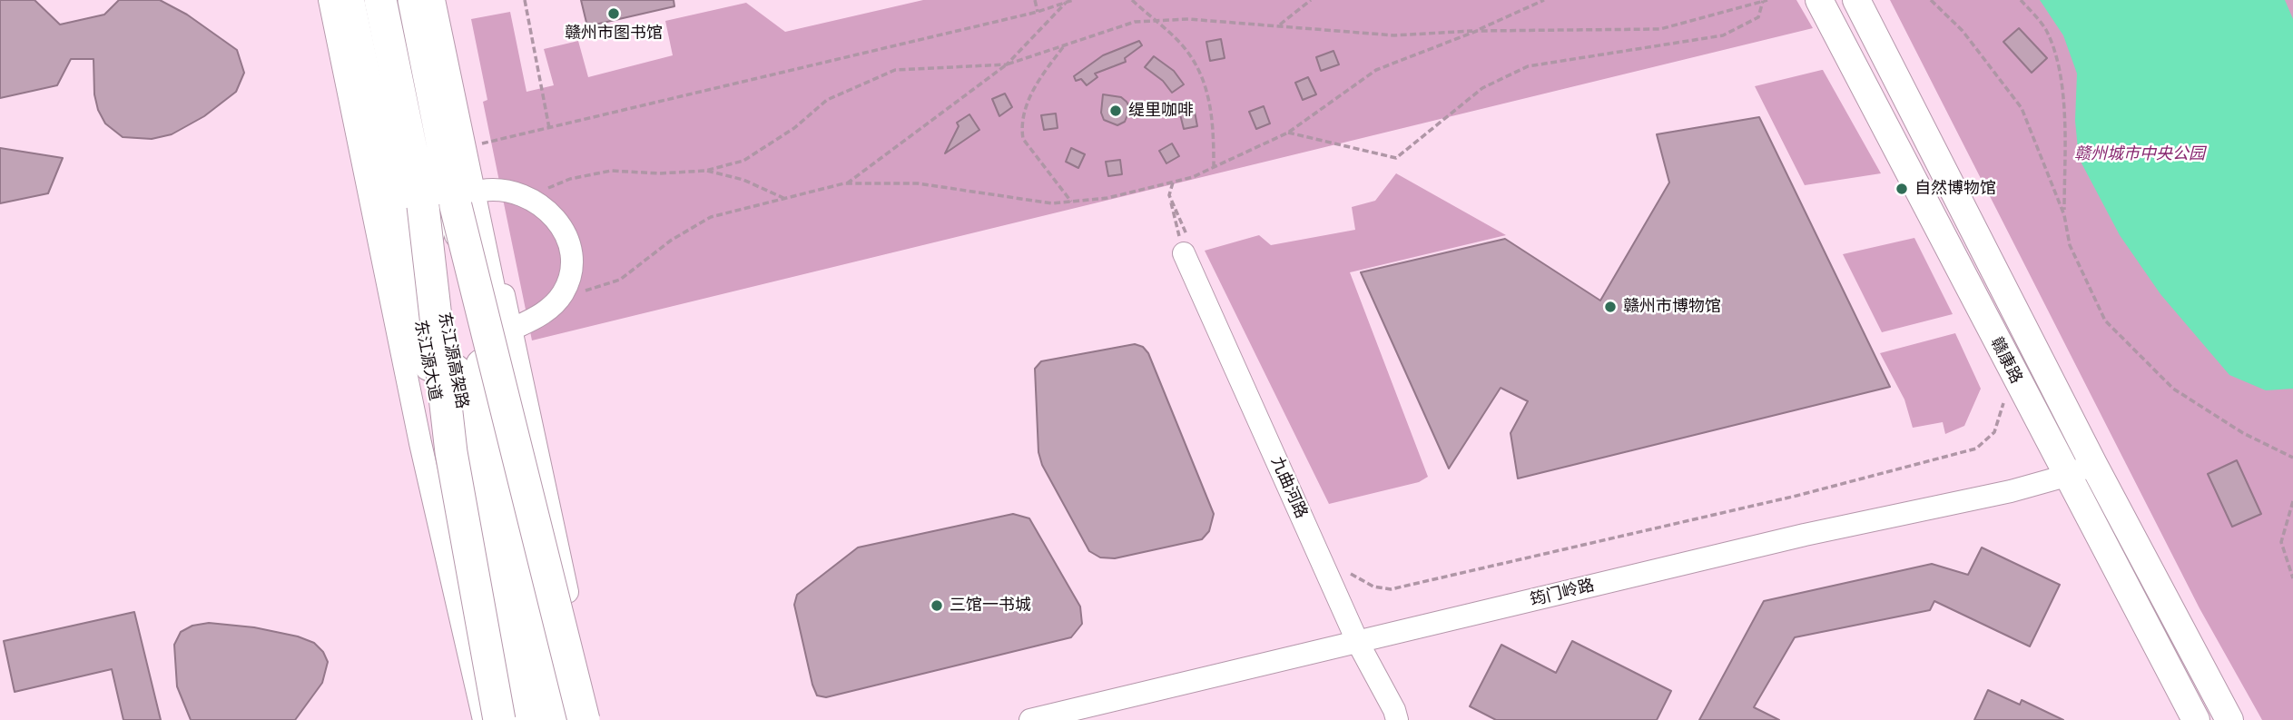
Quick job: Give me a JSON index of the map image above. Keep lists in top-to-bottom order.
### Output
{
  "streets": {
    "highway": ["东江源高架路"],
    "main road": ["东江源大道", "赣康路"],
    "street": ["九曲河路", "筠门岭路"]
  },
  "crossings": [
    ["赣康路", "筠门岭路"],
    ["九曲河路", "筠门岭路"]
  ],
  "parks": ["赣州城市中央公园"],
  "places": [
    "赣州市图书馆",
    "缇里咖啡",
    "自然博物馆",
    "赣州市博物馆",
    "三馆一书城"
  ]
}
